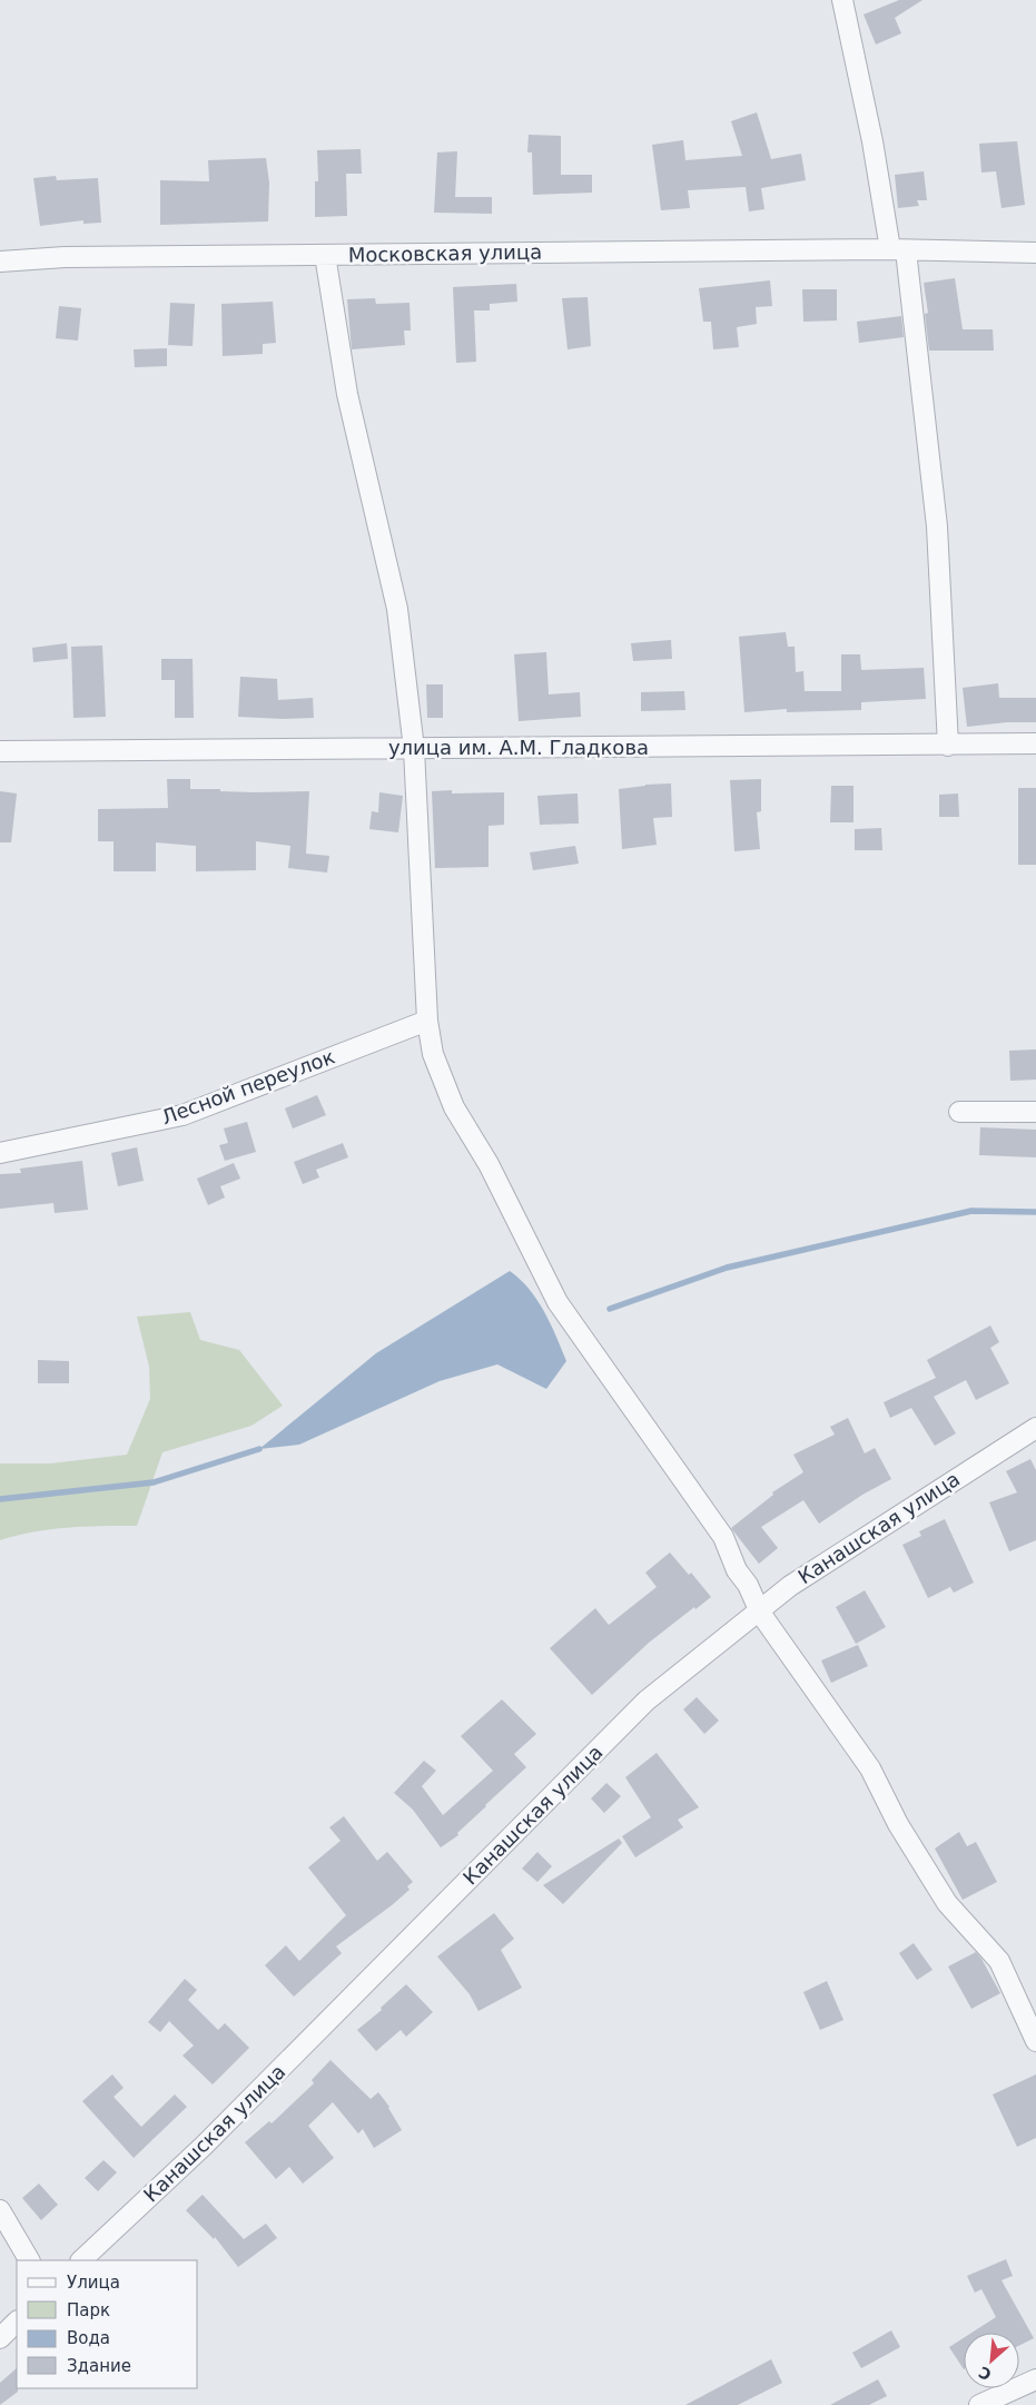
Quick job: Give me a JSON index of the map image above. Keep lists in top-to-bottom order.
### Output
{
  "streets": {
    "street": [
      "Московская улица",
      "улица им. А.М. Гладкова",
      "Лесной переулок",
      "Канашская улица"
    ]
  },
  "legend": [
    "Улица",
    "Парк",
    "Вода",
    "Здание"
  ],
  "north": "bottom left"
}
